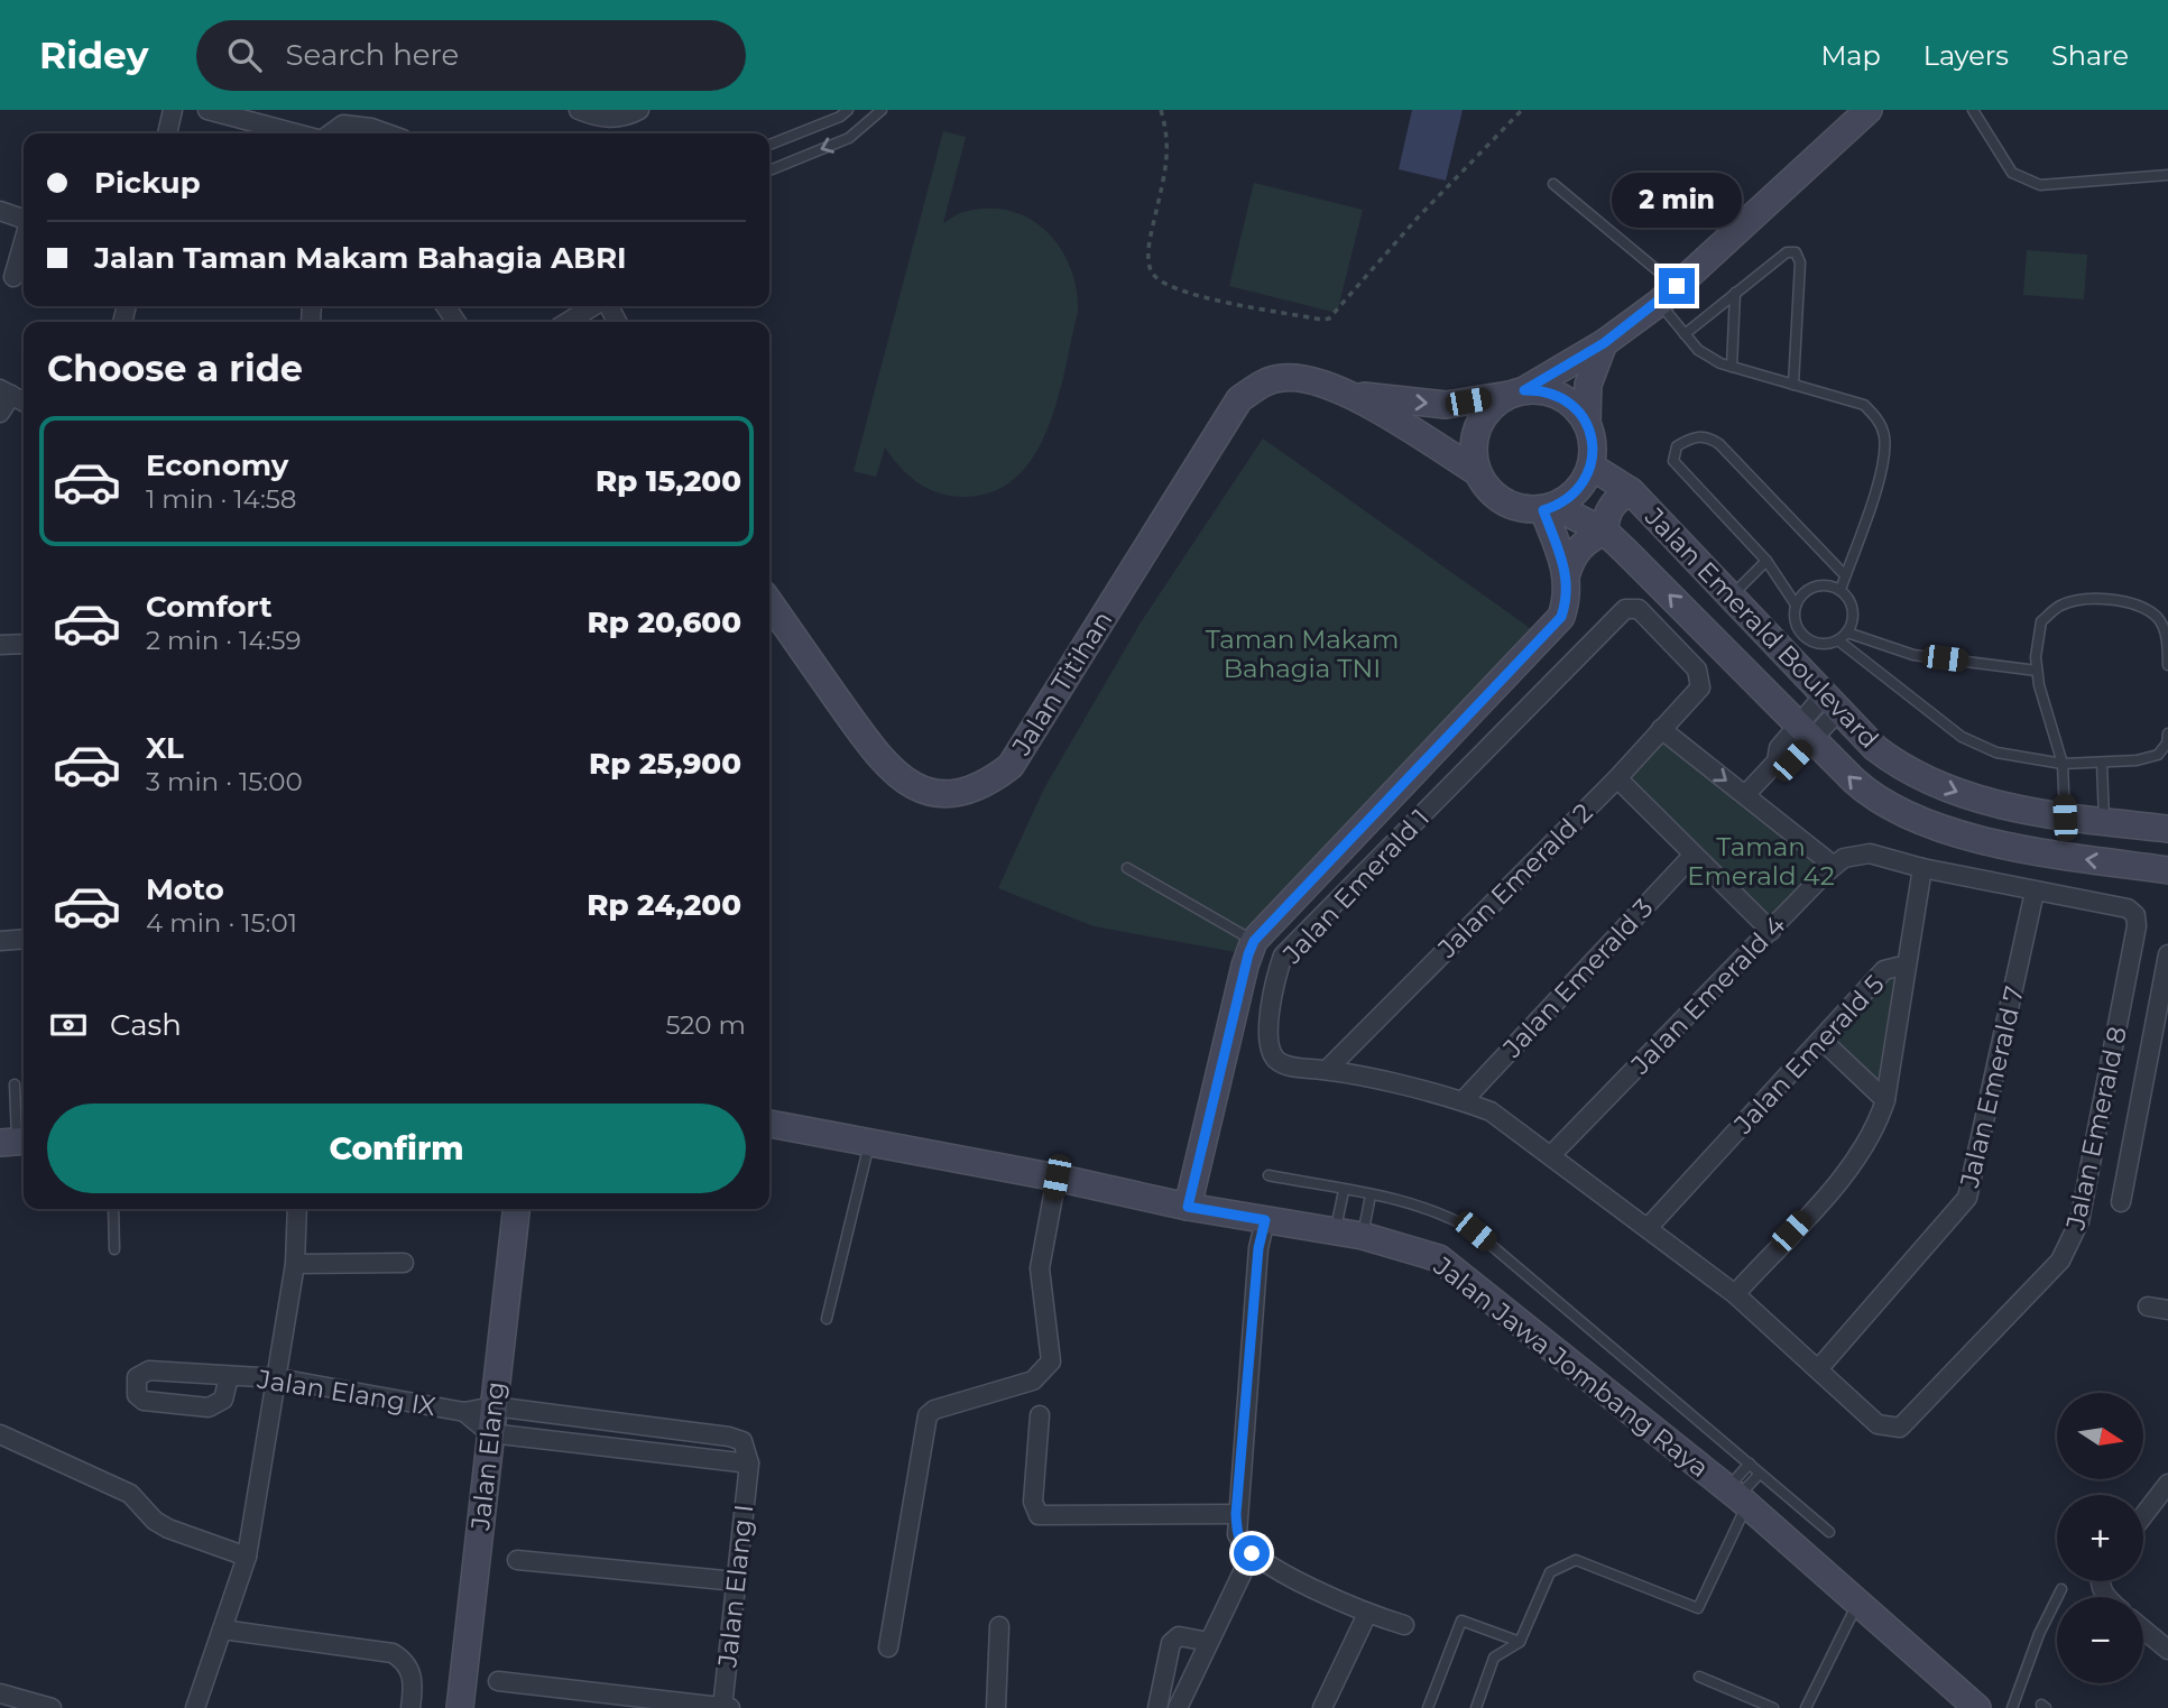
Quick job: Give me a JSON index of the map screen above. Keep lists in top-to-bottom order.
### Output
{
  "streets": {
    "main road": [
      "Jalan Emerald Boulevard",
      "Jalan Titihan",
      "Jalan Jawa Jombang Raya",
      "Jalan Elang"
    ],
    "street": [
      "Jalan Emerald 2",
      "Jalan Emerald 1",
      "Jalan Emerald 3",
      "Jalan Emerald 4",
      "Jalan Emerald 5",
      "Jalan Emerald 7",
      "Jalan Emerald 8",
      "Jalan Elang IX",
      "Jalan Elang I"
    ]
  },
  "crossings": [
    ["Jalan Emerald Boulevard", "Jalan Titihan"],
    ["Jalan Emerald 2", "Jalan Emerald 1"],
    ["Jalan Emerald 1", "Jalan Emerald 3"],
    ["Jalan Emerald 1", "Jalan Emerald 4"],
    ["Jalan Emerald 1", "Jalan Emerald 5"],
    ["Jalan Emerald 1", "Jalan Emerald 7"],
    ["Jalan Emerald 1", "Jalan Emerald 8"],
    ["Jalan Emerald 4", "Jalan Emerald 5"],
    ["Jalan Emerald 4", "Jalan Emerald 7"],
    ["Jalan Emerald 4", "Jalan Emerald 8"],
    ["Jalan Elang IX", "Jalan Elang"],
    ["Jalan Elang IX", "Jalan Elang I"]
  ],
  "parks": ["Taman Makam Bahagia TNI", "Taman Emerald 42"],
  "north": "right",
  "page": {
    "header": "Ridey",
    "search": "Search here",
    "nav": ["Map", "Layers", "Share"],
    "banner": ["Pickup", "Jalan Taman Makam Bahagia ABRI"],
    "bubble": "2 min",
    "heading": "Choose a ride",
    "list": [
      {
        "name": "Economy",
        "note": "1 min · 14:58",
        "value": "Rp 15,200"
      },
      {
        "name": "Comfort",
        "note": "2 min · 14:59",
        "value": "Rp 20,600"
      },
      {
        "name": "XL",
        "note": "3 min · 15:00",
        "value": "Rp 25,900"
      },
      {
        "name": "Moto",
        "note": "4 min · 15:01",
        "value": "Rp 24,200"
      }
    ],
    "pay": ["Cash", "520 m"],
    "buttons": "Confirm",
    "map_buttons": ["+", "−"]
  }
}
